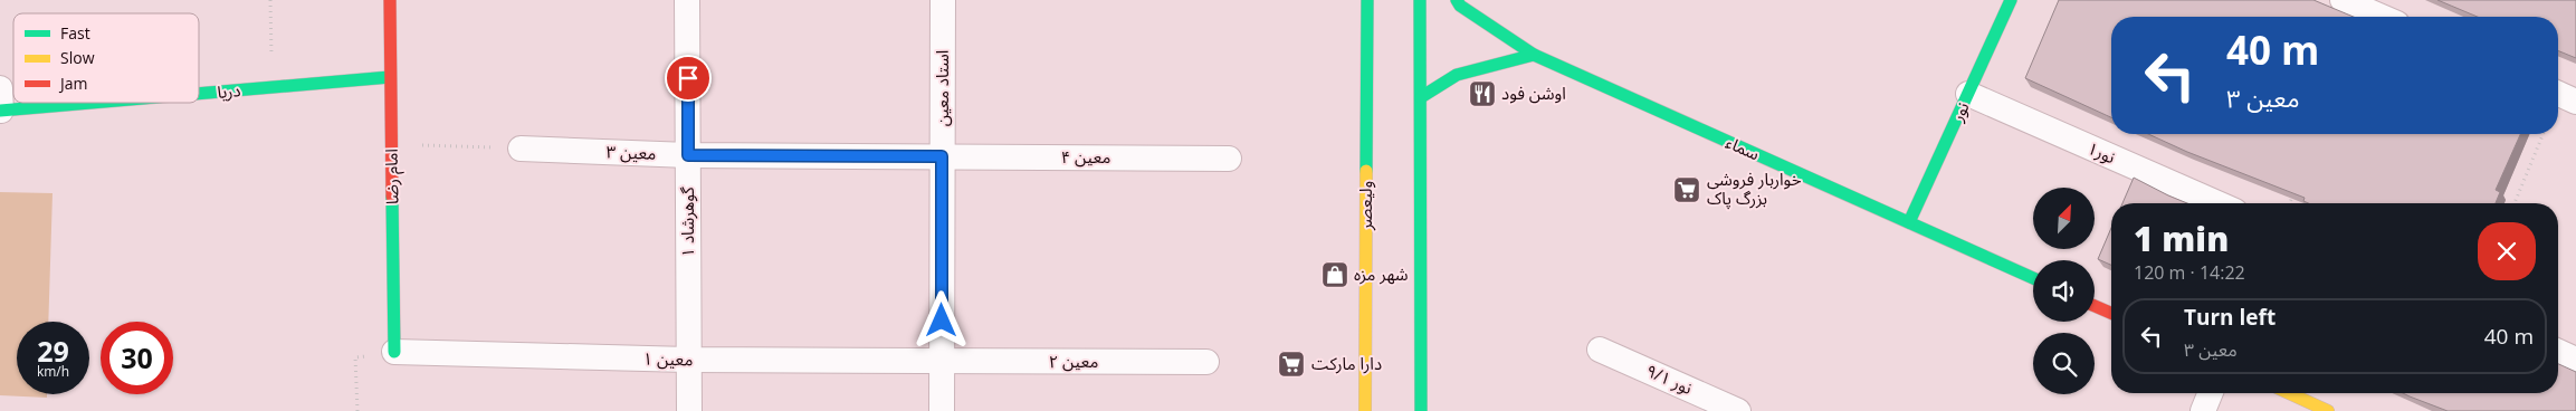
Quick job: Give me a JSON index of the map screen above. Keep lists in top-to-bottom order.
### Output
{
  "streets": {
    "street": [
      "استاد معین",
      "دریا",
      "نور",
      "سماء",
      "معین ۳",
      "نور۱",
      "معین ۴",
      "امام رضا",
      "ولیعصر",
      "گوهرشاد ۱",
      "معین ۱",
      "معین ۲",
      "نور ۹/۱"
    ]
  },
  "crossings": [
    ["استاد معین", "معین ۳"],
    ["استاد معین", "معین ۴"],
    ["استاد معین", "معین ۱"],
    ["استاد معین", "معین ۲"],
    ["دریا", "امام رضا"],
    ["نور", "سماء"],
    ["نور", "نور۱"],
    ["معین ۳", "معین ۴"],
    ["معین ۳", "گوهرشاد ۱"],
    ["امام رضا", "معین ۱"],
    ["گوهرشاد ۱", "معین ۱"],
    ["معین ۱", "معین ۲"]
  ],
  "places": {
    "restaurant": ["اوشن فود"],
    "supermarket": ["خواربار فروشی بزرگ پاک", "دارا مارکت"],
    "shop": ["شهر مزه"]
  },
  "legend": ["Fast", "Slow", "Jam"],
  "north": "top right",
  "page": {
    "turn": ["40 m", "معین ۳"],
    "heading": ["1 min", "120 m · 14:22"],
    "list": [
      {
        "name": "Turn left",
        "note": "معین ۳",
        "value": "40 m"
      }
    ],
    "speed": "29 km/h",
    "limit": "30"
  }
}
